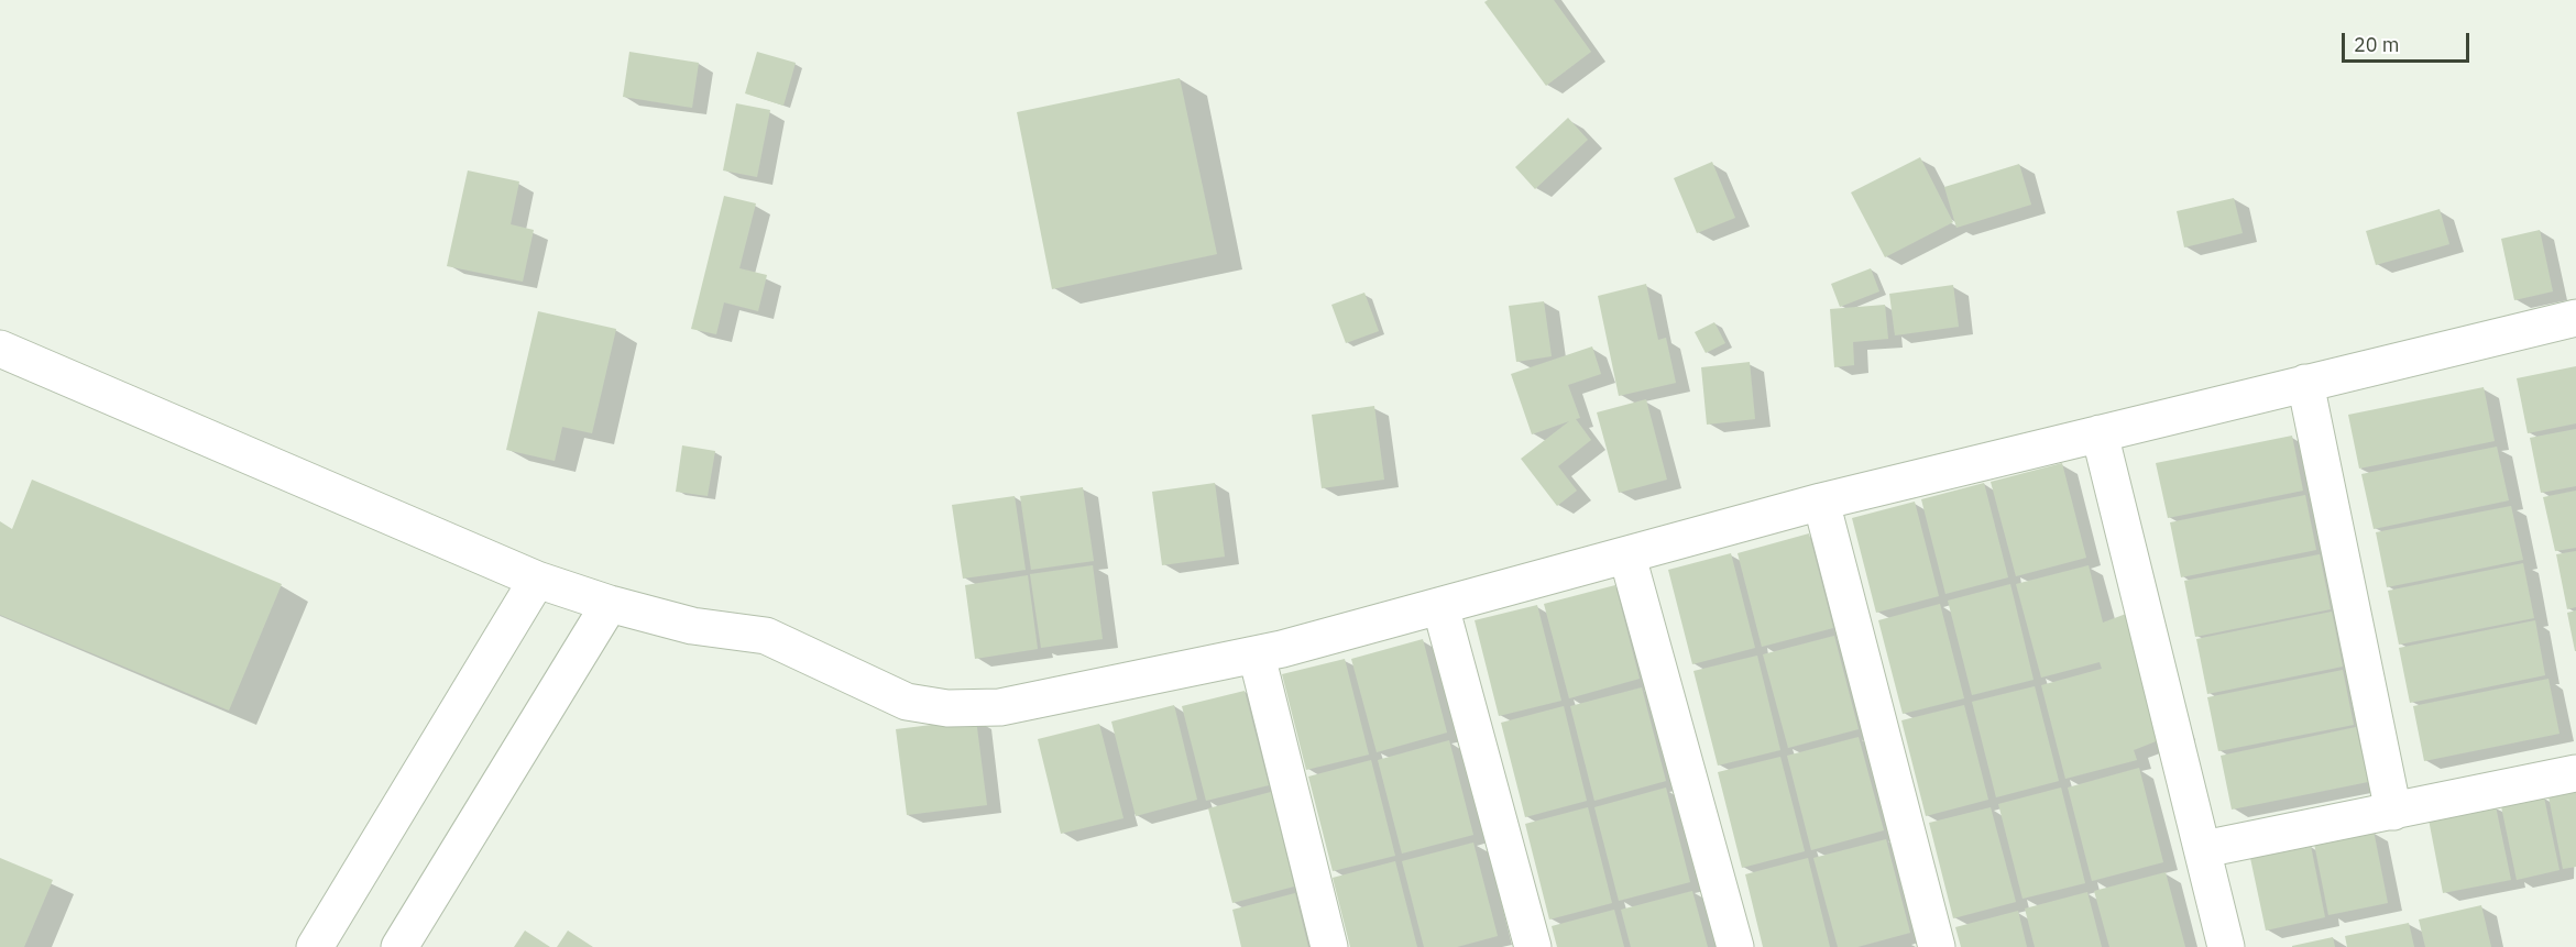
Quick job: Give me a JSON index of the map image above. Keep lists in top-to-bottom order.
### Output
{
  "scale_bar": "20 m"
}
